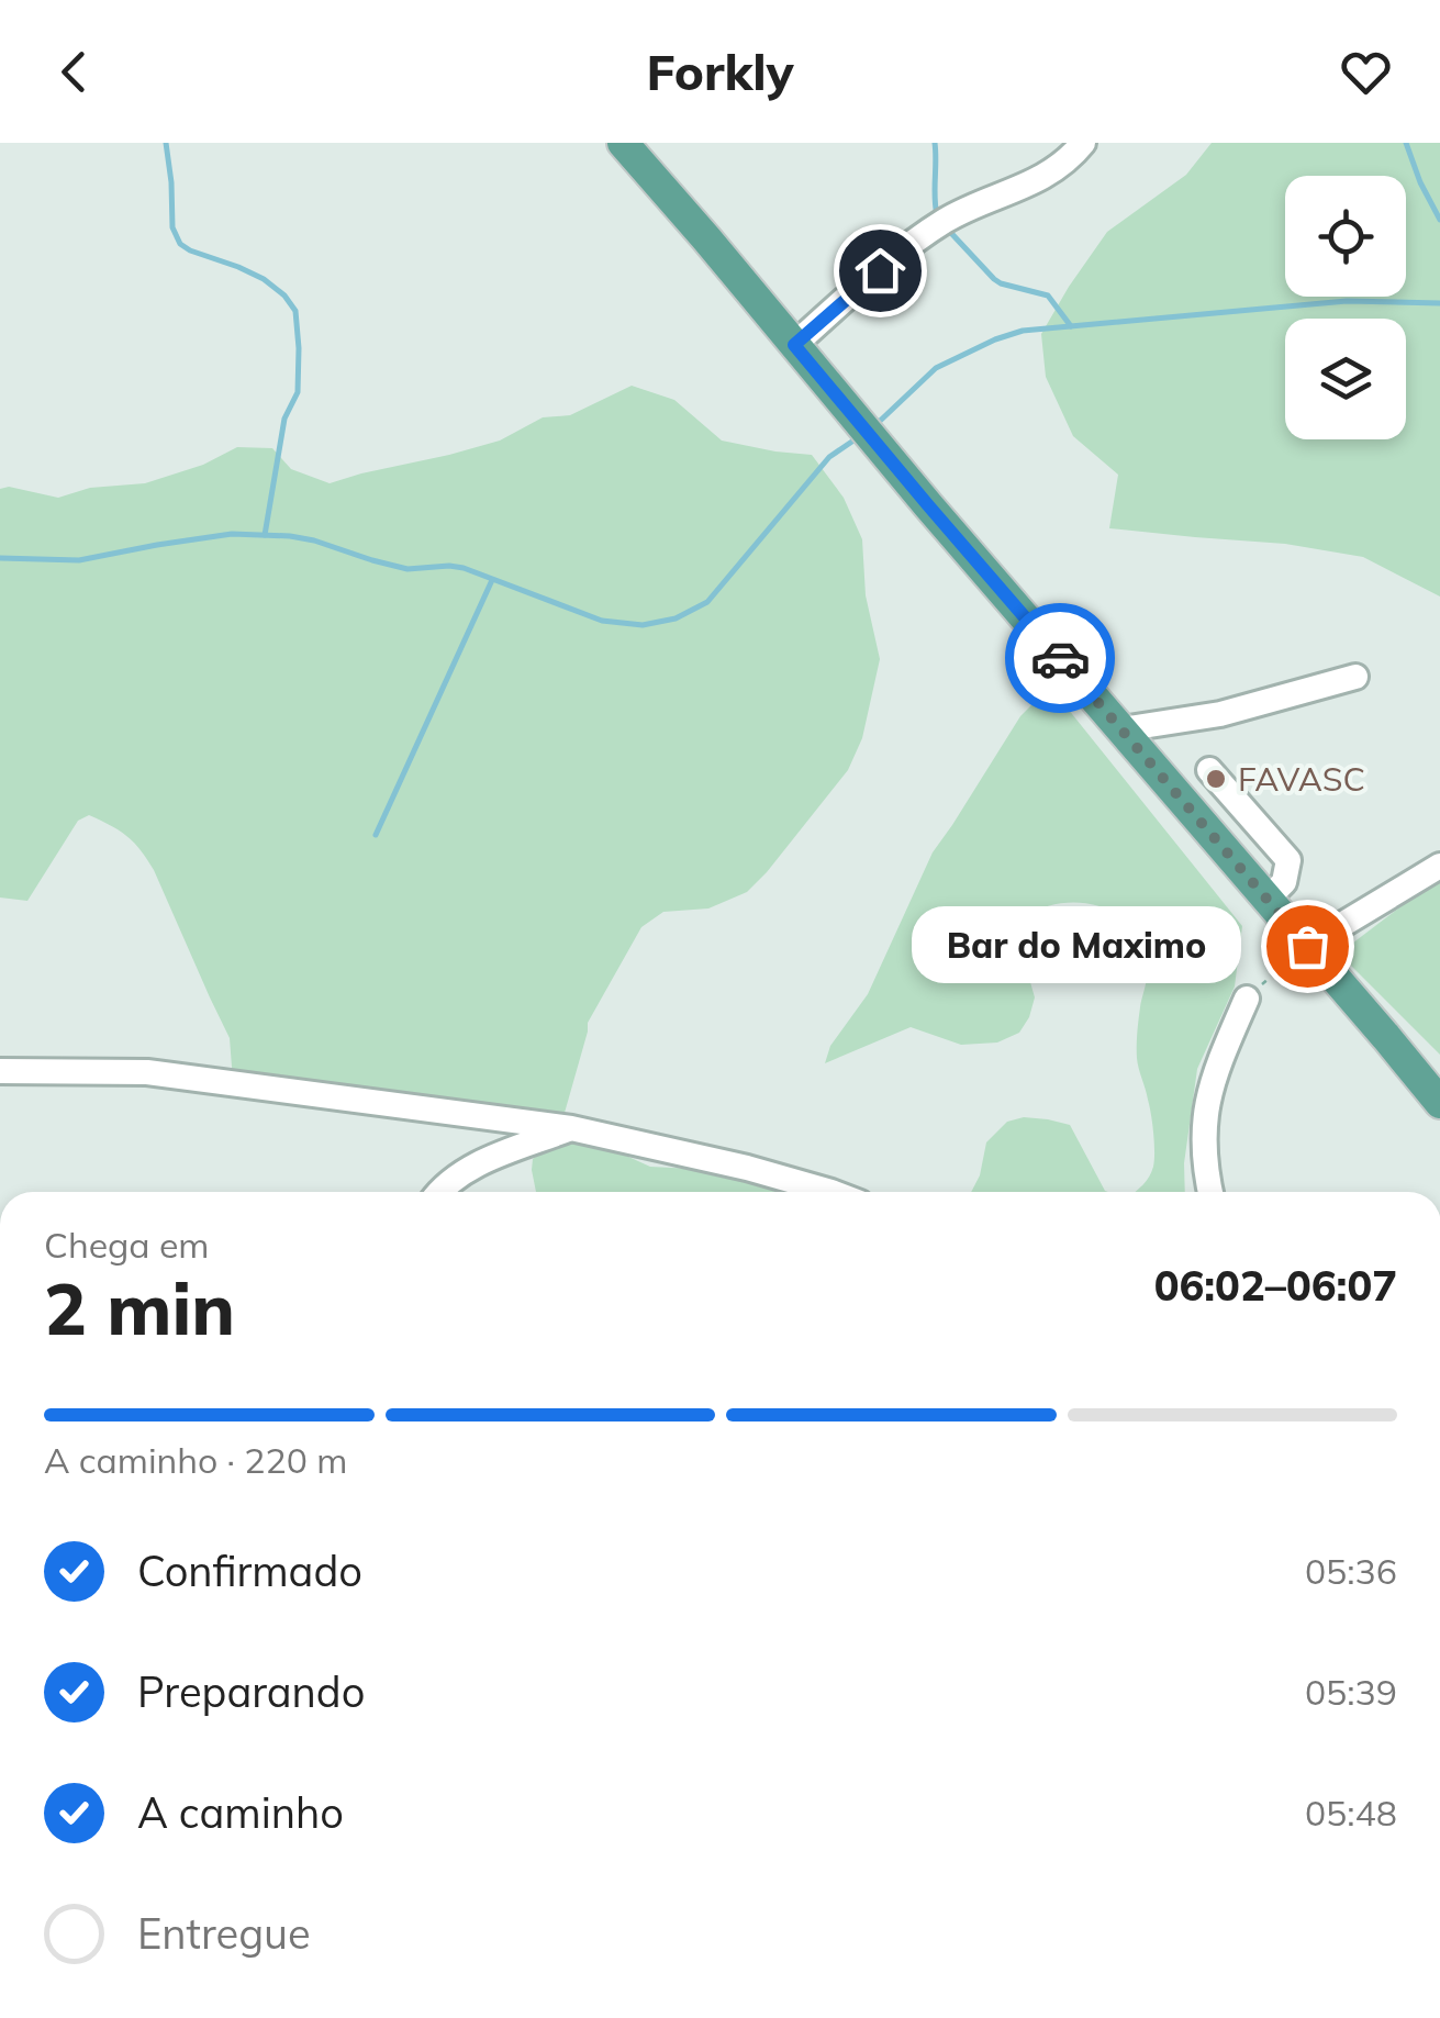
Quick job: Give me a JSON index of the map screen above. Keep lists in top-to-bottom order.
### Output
{
  "places": ["FAVASC", "Bar do Maximo"],
  "page": {
    "header": "Forkly",
    "bubble": "Bar do Maximo",
    "heading": ["2 min", "Chega em", "06:02–06:07"],
    "bar": "A caminho · 220 m",
    "list": [
      ["Confirmado", "05:36"],
      ["Preparando", "05:39"],
      ["A caminho", "05:48"],
      "Entregue"
    ]
  }
}
